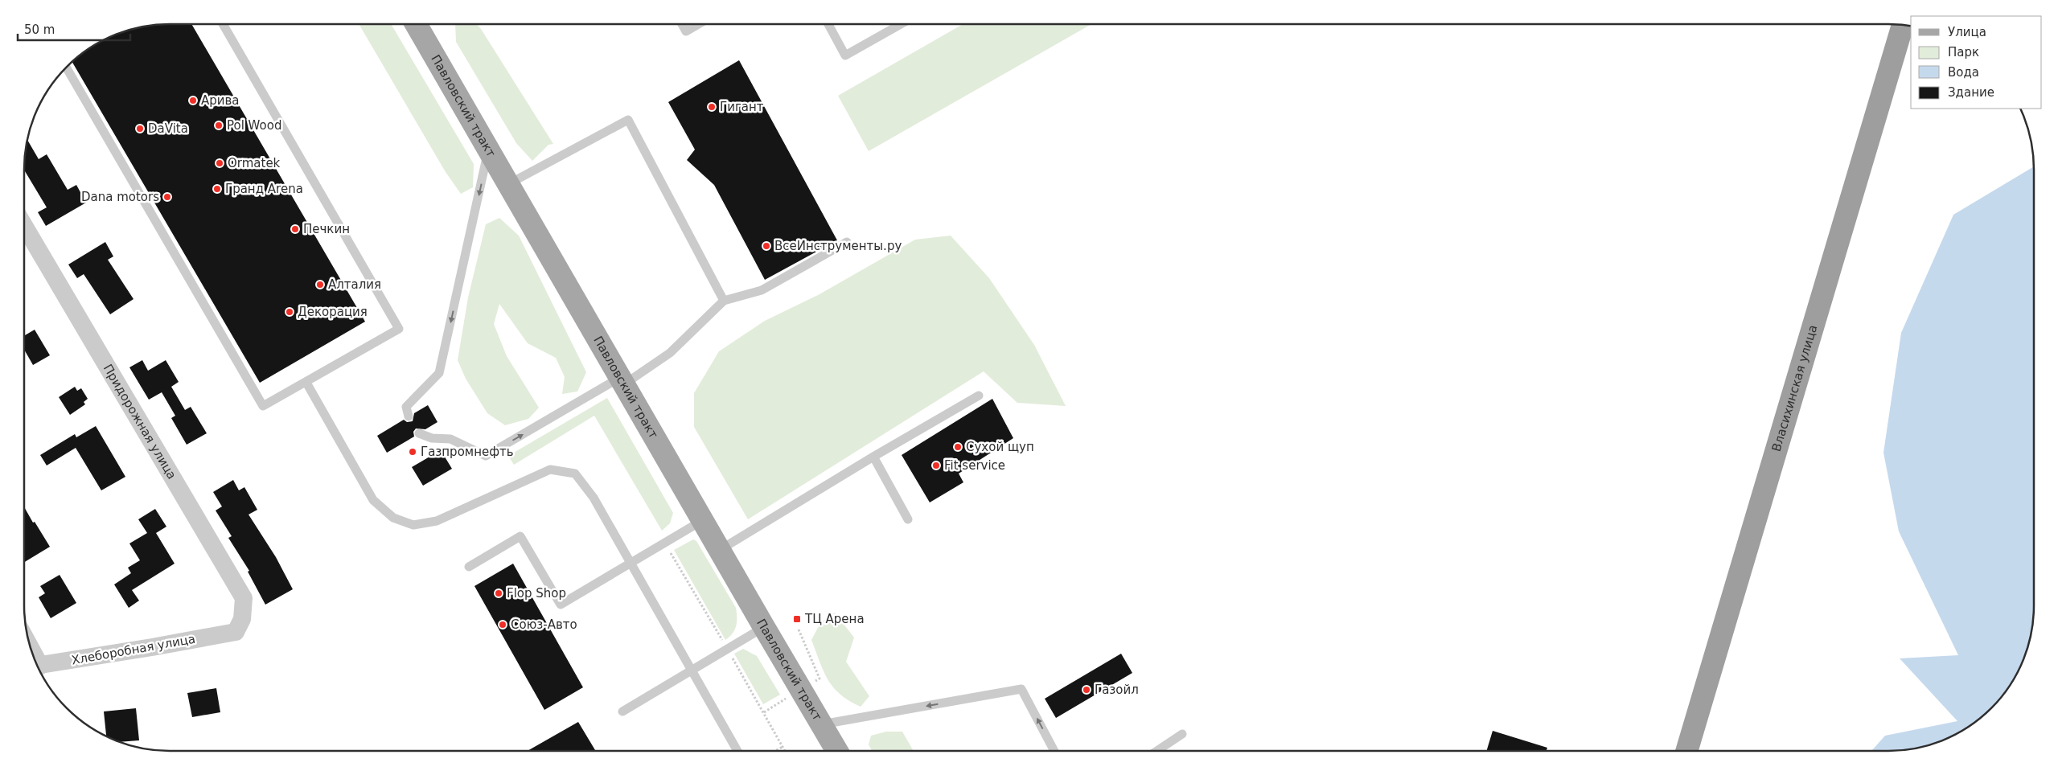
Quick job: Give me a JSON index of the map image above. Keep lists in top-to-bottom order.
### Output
{
  "streets": {
    "highway": ["Власихинская улица"],
    "main road": ["Павловский тракт"],
    "street": ["Придорожная улица", "Хлеборобная улица"]
  },
  "crossings": [
    ["Придорожная улица", "Хлеборобная улица"]
  ],
  "places": {
    "other": [
      "Арива",
      "Гигант",
      "Pol Wood",
      "DaVita",
      "Ormatek",
      "Гранд Arena",
      "Dana motors",
      "Печкин",
      "ВсеИнструменты.ру",
      "Алталия",
      "Декорация",
      "Сухой щуп",
      "Газпромнефть",
      "Fit service",
      "Flop Shop",
      "Союз-Авто",
      "Газойл"
    ],
    "transit": ["ТЦ Арена"]
  },
  "legend": [
    "Улица",
    "Парк",
    "Вода",
    "Здание"
  ],
  "scale_bar": "50 m"
}
